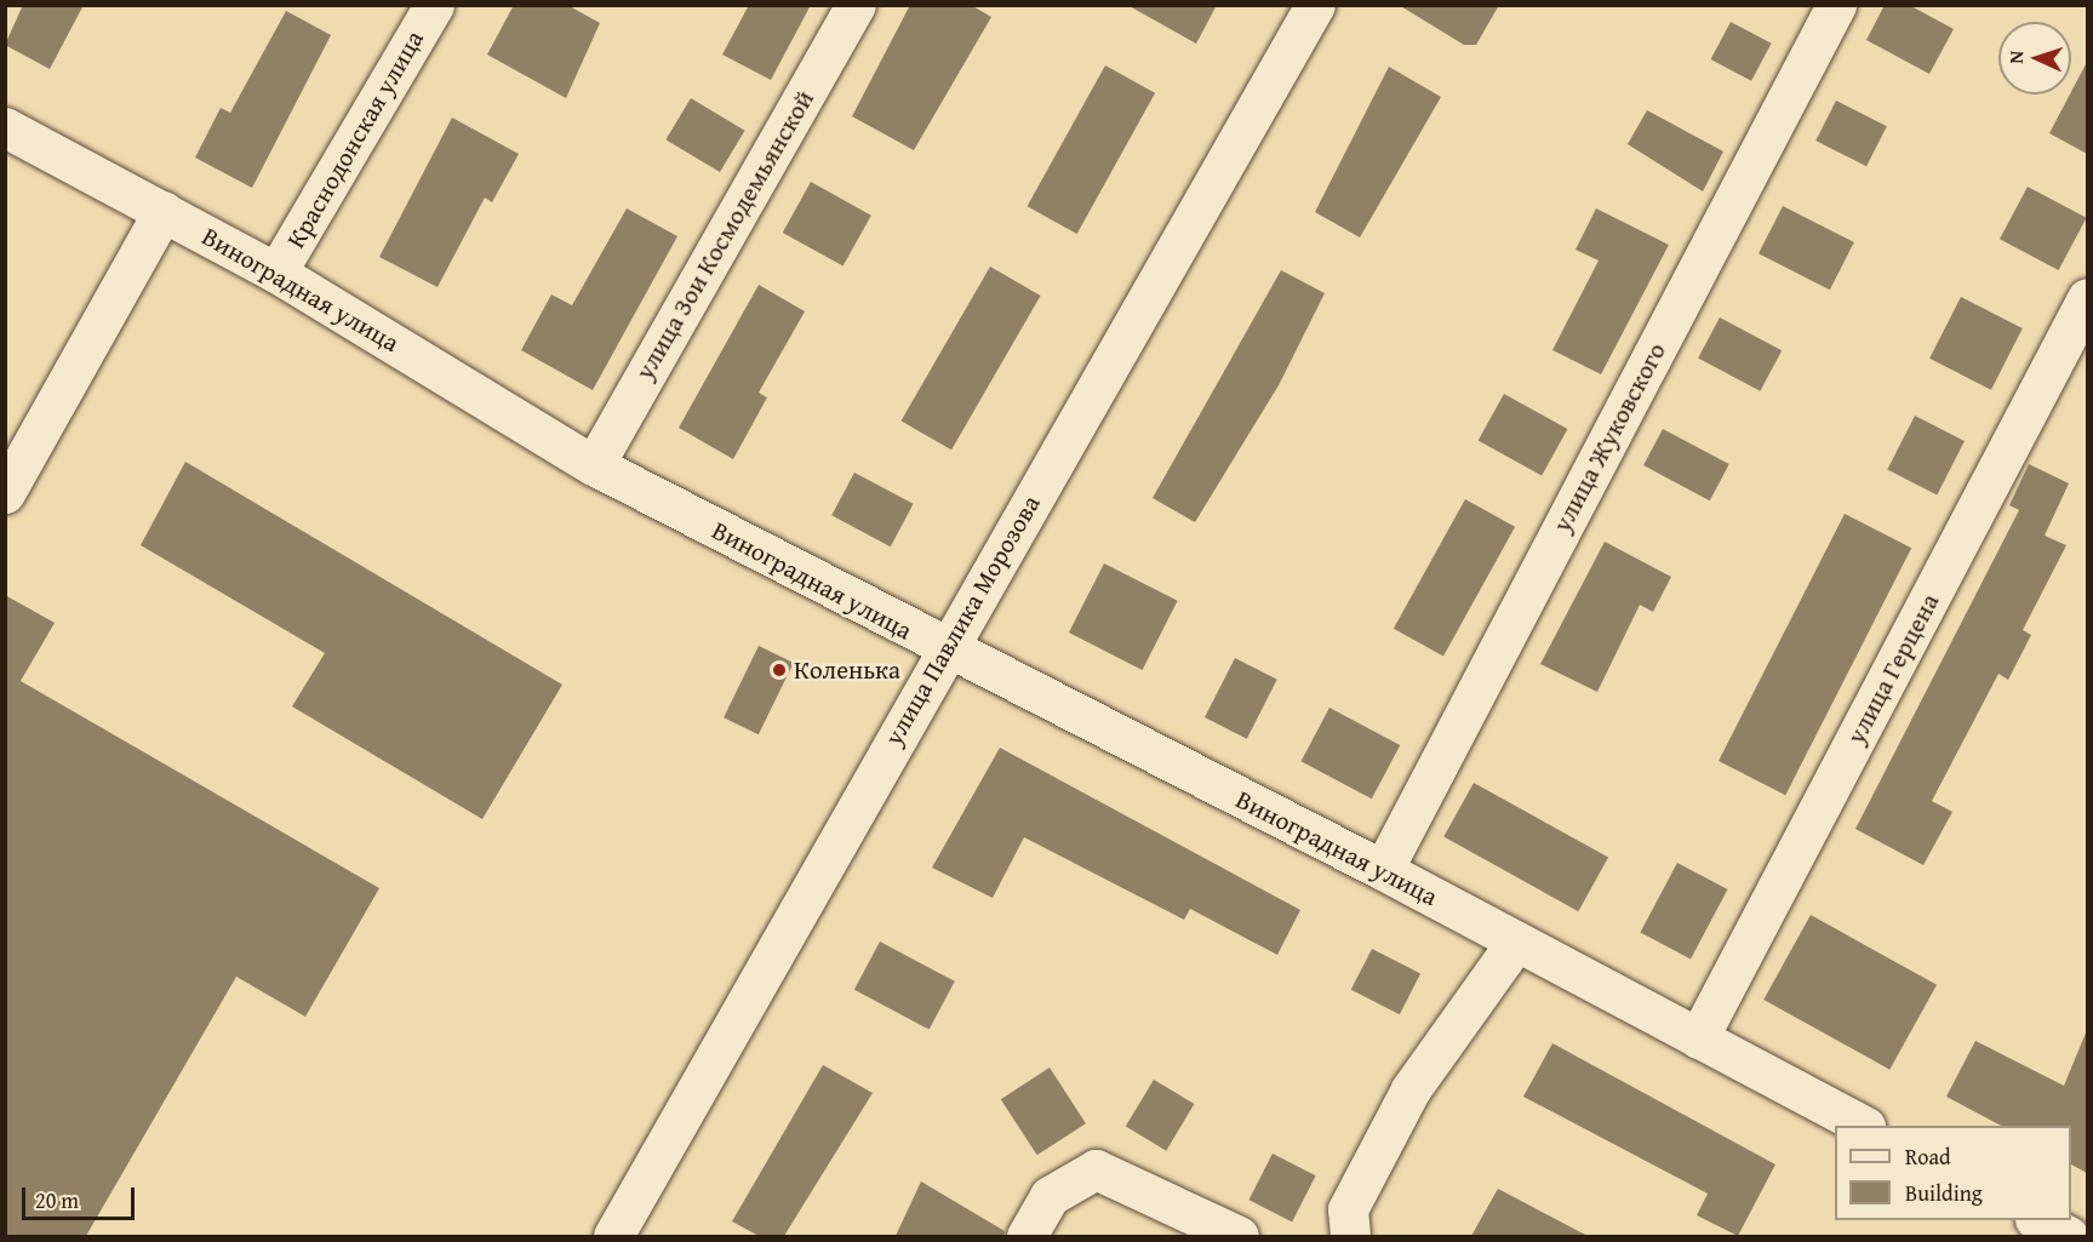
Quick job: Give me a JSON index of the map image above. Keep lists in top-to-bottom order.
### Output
{
  "streets": {
    "street": [
      "Краснодонская улица",
      "улица Зои Космодемьянской",
      "Виноградная улица",
      "улица Жуковского",
      "улица Павлика Морозова",
      "улица Герцена"
    ]
  },
  "crossings": [
    ["Краснодонская улица", "Виноградная улица"],
    ["улица Зои Космодемьянской", "Виноградная улица"],
    ["Виноградная улица", "улица Жуковского"],
    ["Виноградная улица", "улица Павлика Морозова"],
    ["Виноградная улица", "улица Герцена"]
  ],
  "places": ["Коленька"],
  "legend": ["Road", "Building"],
  "scale_bar": "20 m",
  "north": "left"
}
